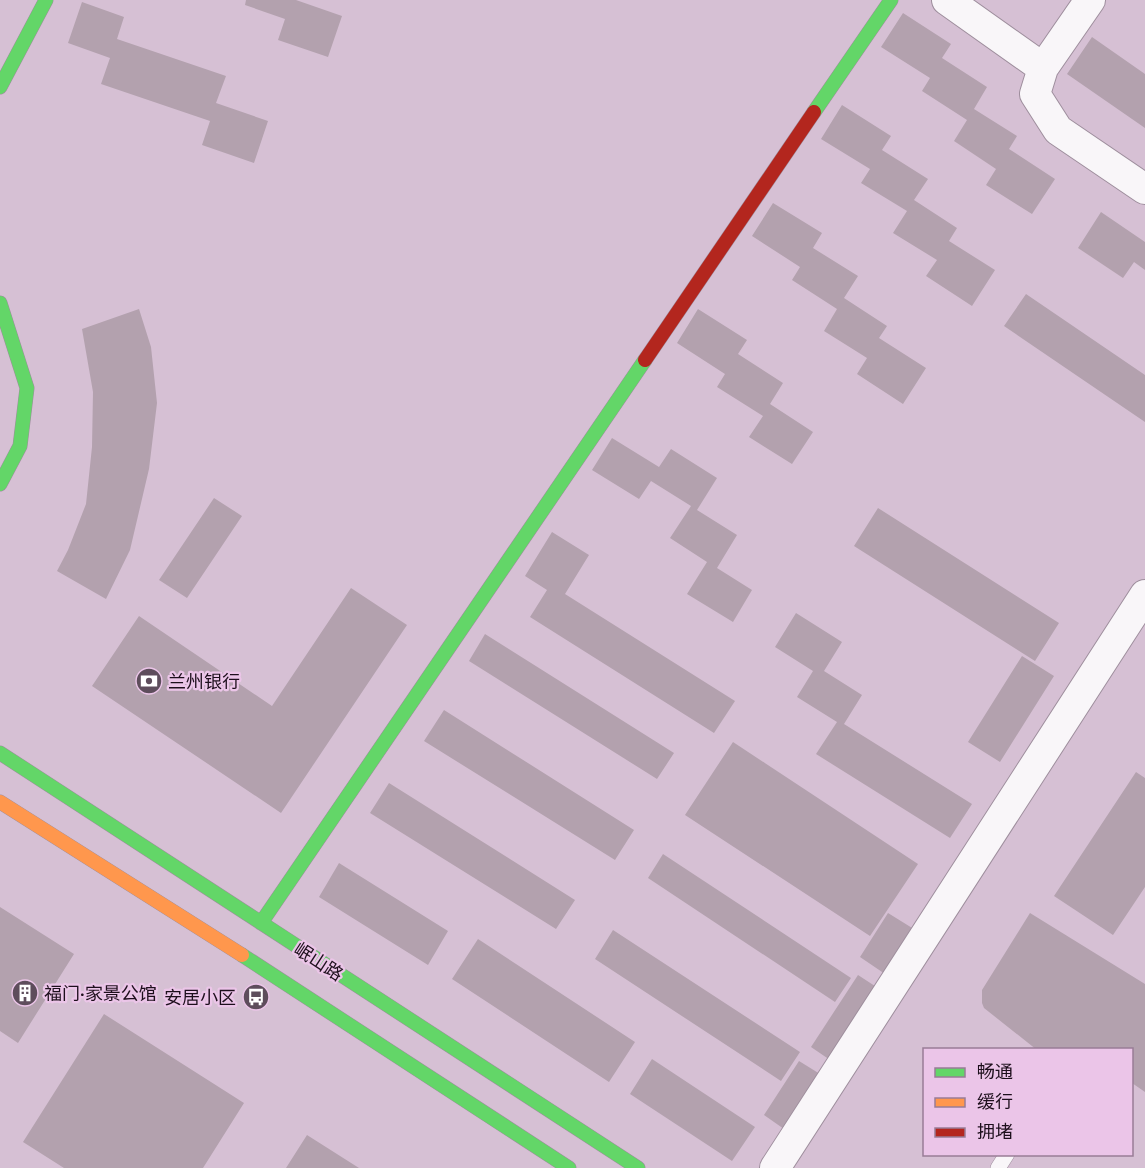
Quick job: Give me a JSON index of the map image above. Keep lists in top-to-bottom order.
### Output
{
  "streets": {
    "main road": ["岷山路"]
  },
  "places": {
    "bank": ["兰州银行"],
    "building": ["福门·家景公馆"],
    "bus stop": ["安居小区"]
  },
  "legend": ["畅通", "缓行", "拥堵"]
}
